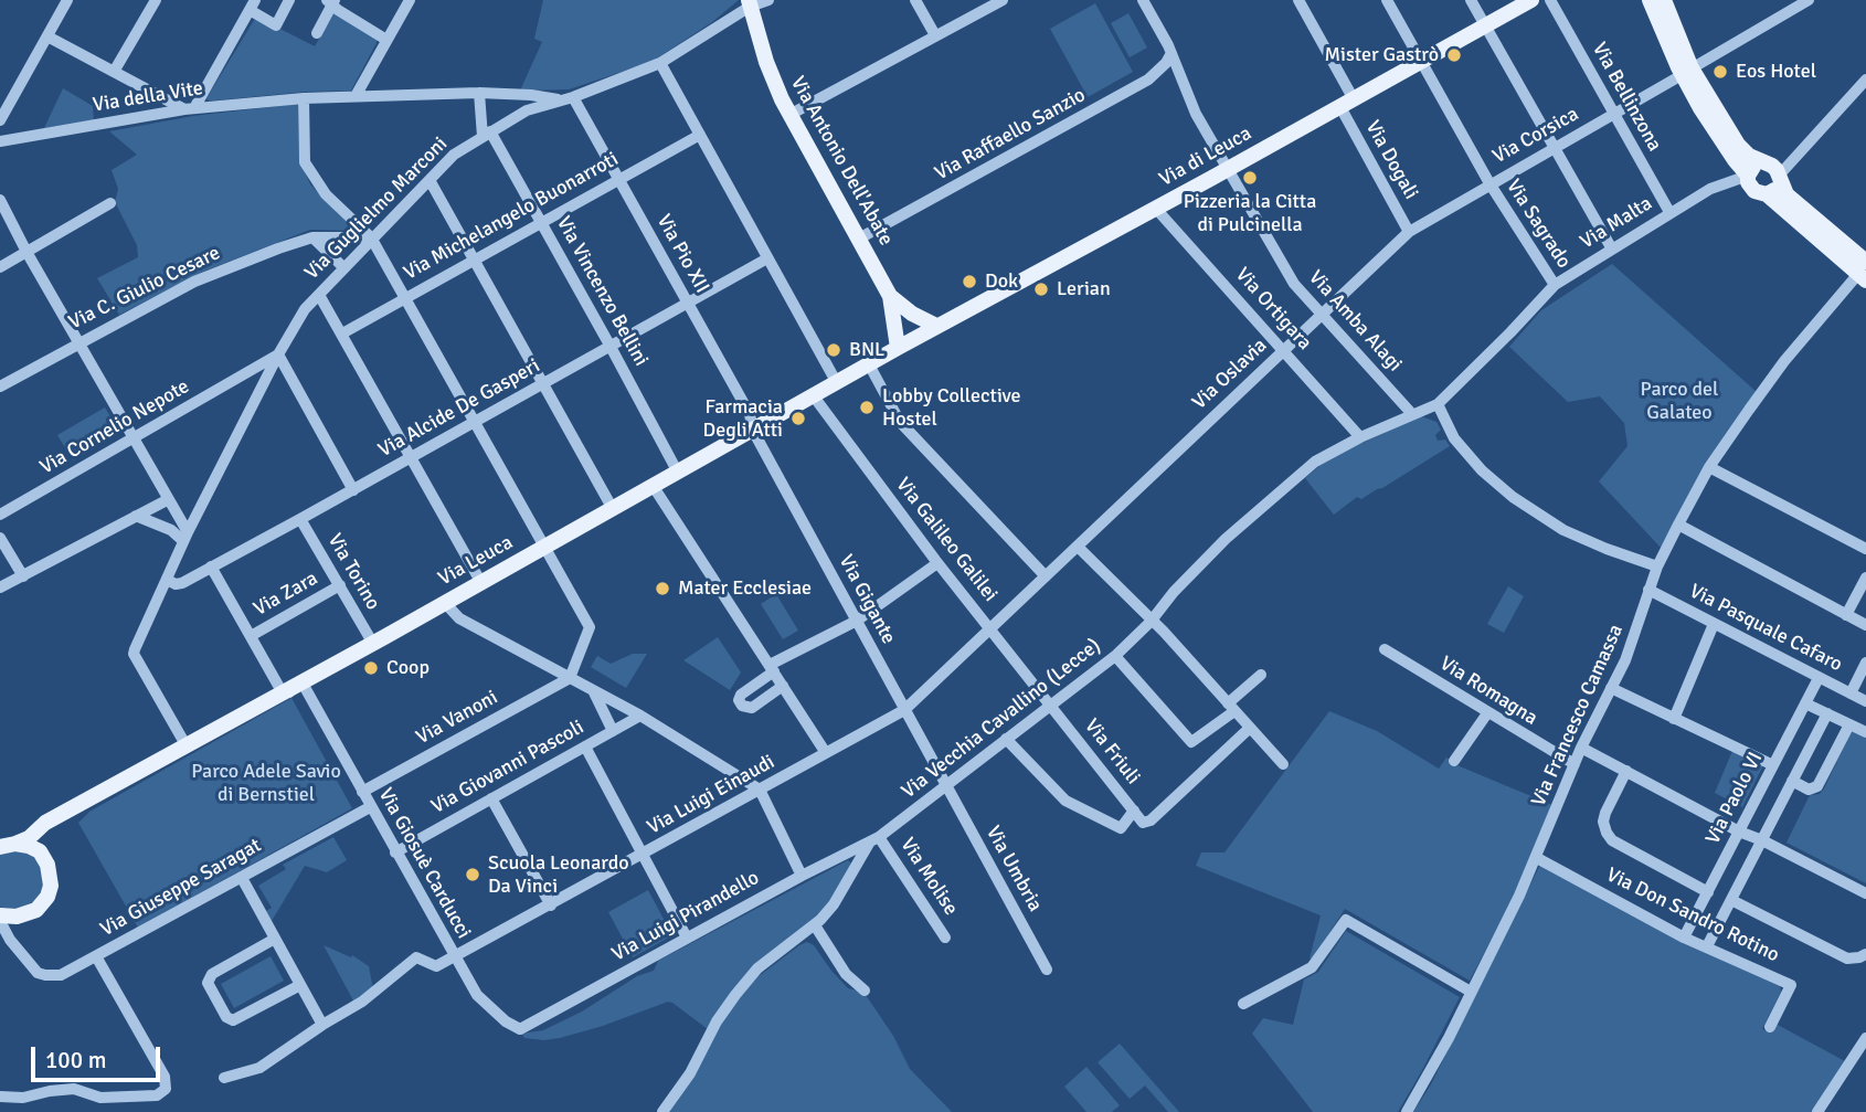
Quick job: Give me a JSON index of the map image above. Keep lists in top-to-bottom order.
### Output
{
  "streets": {
    "main road": ["Via di Leuca", "Via Antonio Dell'Abate", "Via Leuca"],
    "street": [
      "Via della Vite",
      "Via Bellinzona",
      "Via Raffaello Sanzio",
      "Via Corsica",
      "Via Dogali",
      "Via Guglielmo Marconi",
      "Via Michelangelo Buonarroti",
      "Via Malta",
      "Via Sagrado",
      "Via Pio XII",
      "Via C. Giulio Cesare",
      "Via Vincenzo Bellini",
      "Via Ortigara",
      "Via Amba Alagi",
      "Via Oslavia",
      "Via Alcide De Gasperi",
      "Via Cornelio Nepote",
      "Via Galileo Galilei",
      "Via Torino",
      "Via Zara",
      "Via Gigante",
      "Via Pasquale Cafaro",
      "Via Romagna",
      "Via Francesco Camassa",
      "Via Vanoni",
      "Via Vecchia Cavallino (Lecce)",
      "Via Friuli",
      "Via Giovanni Pascoli",
      "Via Luigi Einaudi",
      "Via Paolo VI",
      "Via Giosuè Carducci",
      "Via Umbria",
      "Via Molise",
      "Via Giuseppe Saragat",
      "Via Don Sandro Rotino",
      "Via Luigi Pirandello"
    ]
  },
  "crossings": [
    ["Via della Vite", "Via Guglielmo Marconi"],
    ["Via della Vite", "Via Pio XII"],
    ["Via Bellinzona", "Via Corsica"],
    ["Via Bellinzona", "Via Malta"],
    ["Via Raffaello Sanzio", "Via Antonio Dell'Abate"],
    ["Via Raffaello Sanzio", "Via Amba Alagi"],
    ["Via Corsica", "Via Dogali"],
    ["Via Corsica", "Via Sagrado"],
    ["Via Corsica", "Via Oslavia"],
    ["Via di Leuca", "Via Dogali"],
    ["Via di Leuca", "Via Antonio Dell'Abate"],
    ["Via di Leuca", "Via Sagrado"],
    ["Via di Leuca", "Via Ortigara"],
    ["Via di Leuca", "Via Amba Alagi"],
    ["Via di Leuca", "Via Leuca"],
    ["Via Dogali", "Via Oslavia"],
    ["Via Antonio Dell'Abate", "Via Guglielmo Marconi"],
    ["Via Antonio Dell'Abate", "Via Leuca"],
    ["Via Guglielmo Marconi", "Via Pio XII"],
    ["Via Guglielmo Marconi", "Via C. Giulio Cesare"],
    ["Via Guglielmo Marconi", "Via Vincenzo Bellini"],
    ["Via Guglielmo Marconi", "Via Alcide De Gasperi"],
    ["Via Guglielmo Marconi", "Via Cornelio Nepote"],
    ["Via Guglielmo Marconi", "Via Leuca"],
    ["Via Michelangelo Buonarroti", "Via Pio XII"],
    ["Via Michelangelo Buonarroti", "Via Vincenzo Bellini"],
    ["Via Malta", "Via Sagrado"],
    ["Via Malta", "Via Vecchia Cavallino (Lecce)"],
    ["Via Pio XII", "Via Alcide De Gasperi"],
    ["Via Pio XII", "Via Leuca"],
    ["Via Pio XII", "Via Gigante"],
    ["Via Vincenzo Bellini", "Via Alcide De Gasperi"],
    ["Via Vincenzo Bellini", "Via Leuca"],
    ["Via Ortigara", "Via Oslavia"],
    ["Via Ortigara", "Via Vecchia Cavallino (Lecce)"],
    ["Via Amba Alagi", "Via Oslavia"],
    ["Via Amba Alagi", "Via Vecchia Cavallino (Lecce)"],
    ["Via Oslavia", "Via Galileo Galilei"],
    ["Via Oslavia", "Via Luigi Einaudi"],
    ["Via Alcide De Gasperi", "Via Torino"],
    ["Via Galileo Galilei", "Via Leuca"],
    ["Via Galileo Galilei", "Via Vecchia Cavallino (Lecce)"],
    ["Via Galileo Galilei", "Via Friuli"],
    ["Via Galileo Galilei", "Via Luigi Einaudi"],
    ["Via Leuca", "Via Torino"],
    ["Via Leuca", "Via Gigante"],
    ["Via Leuca", "Via Giosuè Carducci"],
    ["Via Torino", "Via Zara"],
    ["Via Gigante", "Via Vecchia Cavallino (Lecce)"],
    ["Via Gigante", "Via Luigi Einaudi"],
    ["Via Gigante", "Via Umbria"],
    ["Via Pasquale Cafaro", "Via Francesco Camassa"],
    ["Via Pasquale Cafaro", "Via Paolo VI"],
    ["Via Romagna", "Via Francesco Camassa"],
    ["Via Francesco Camassa", "Via Don Sandro Rotino"],
    ["Via Vanoni", "Via Giosuè Carducci"],
    ["Via Vecchia Cavallino (Lecce)", "Via Friuli"],
    ["Via Vecchia Cavallino (Lecce)", "Via Umbria"],
    ["Via Vecchia Cavallino (Lecce)", "Via Molise"],
    ["Via Vecchia Cavallino (Lecce)", "Via Luigi Pirandello"],
    ["Via Giovanni Pascoli", "Via Giosuè Carducci"],
    ["Via Luigi Einaudi", "Via Giosuè Carducci"],
    ["Via Paolo VI", "Via Don Sandro Rotino"],
    ["Via Giosuè Carducci", "Via Giuseppe Saragat"],
    ["Via Giosuè Carducci", "Via Luigi Pirandello"],
    ["Via Molise", "Via Luigi Pirandello"]
  ],
  "parks": ["Parco del Galateo", "Parco Adele Savio di Bernstiel"],
  "places": [
    "Mister Gastrò",
    "Eos Hotel",
    "Pizzeria la Citta di Pulcinella",
    "Dok",
    "Lerian",
    "BNL",
    "Lobby Collective Hostel",
    "Farmacia Degli Atti",
    "Mater Ecclesiae",
    "Coop",
    "Scuola Leonardo Da Vinci"
  ],
  "scale_bar": "100 m"
}
